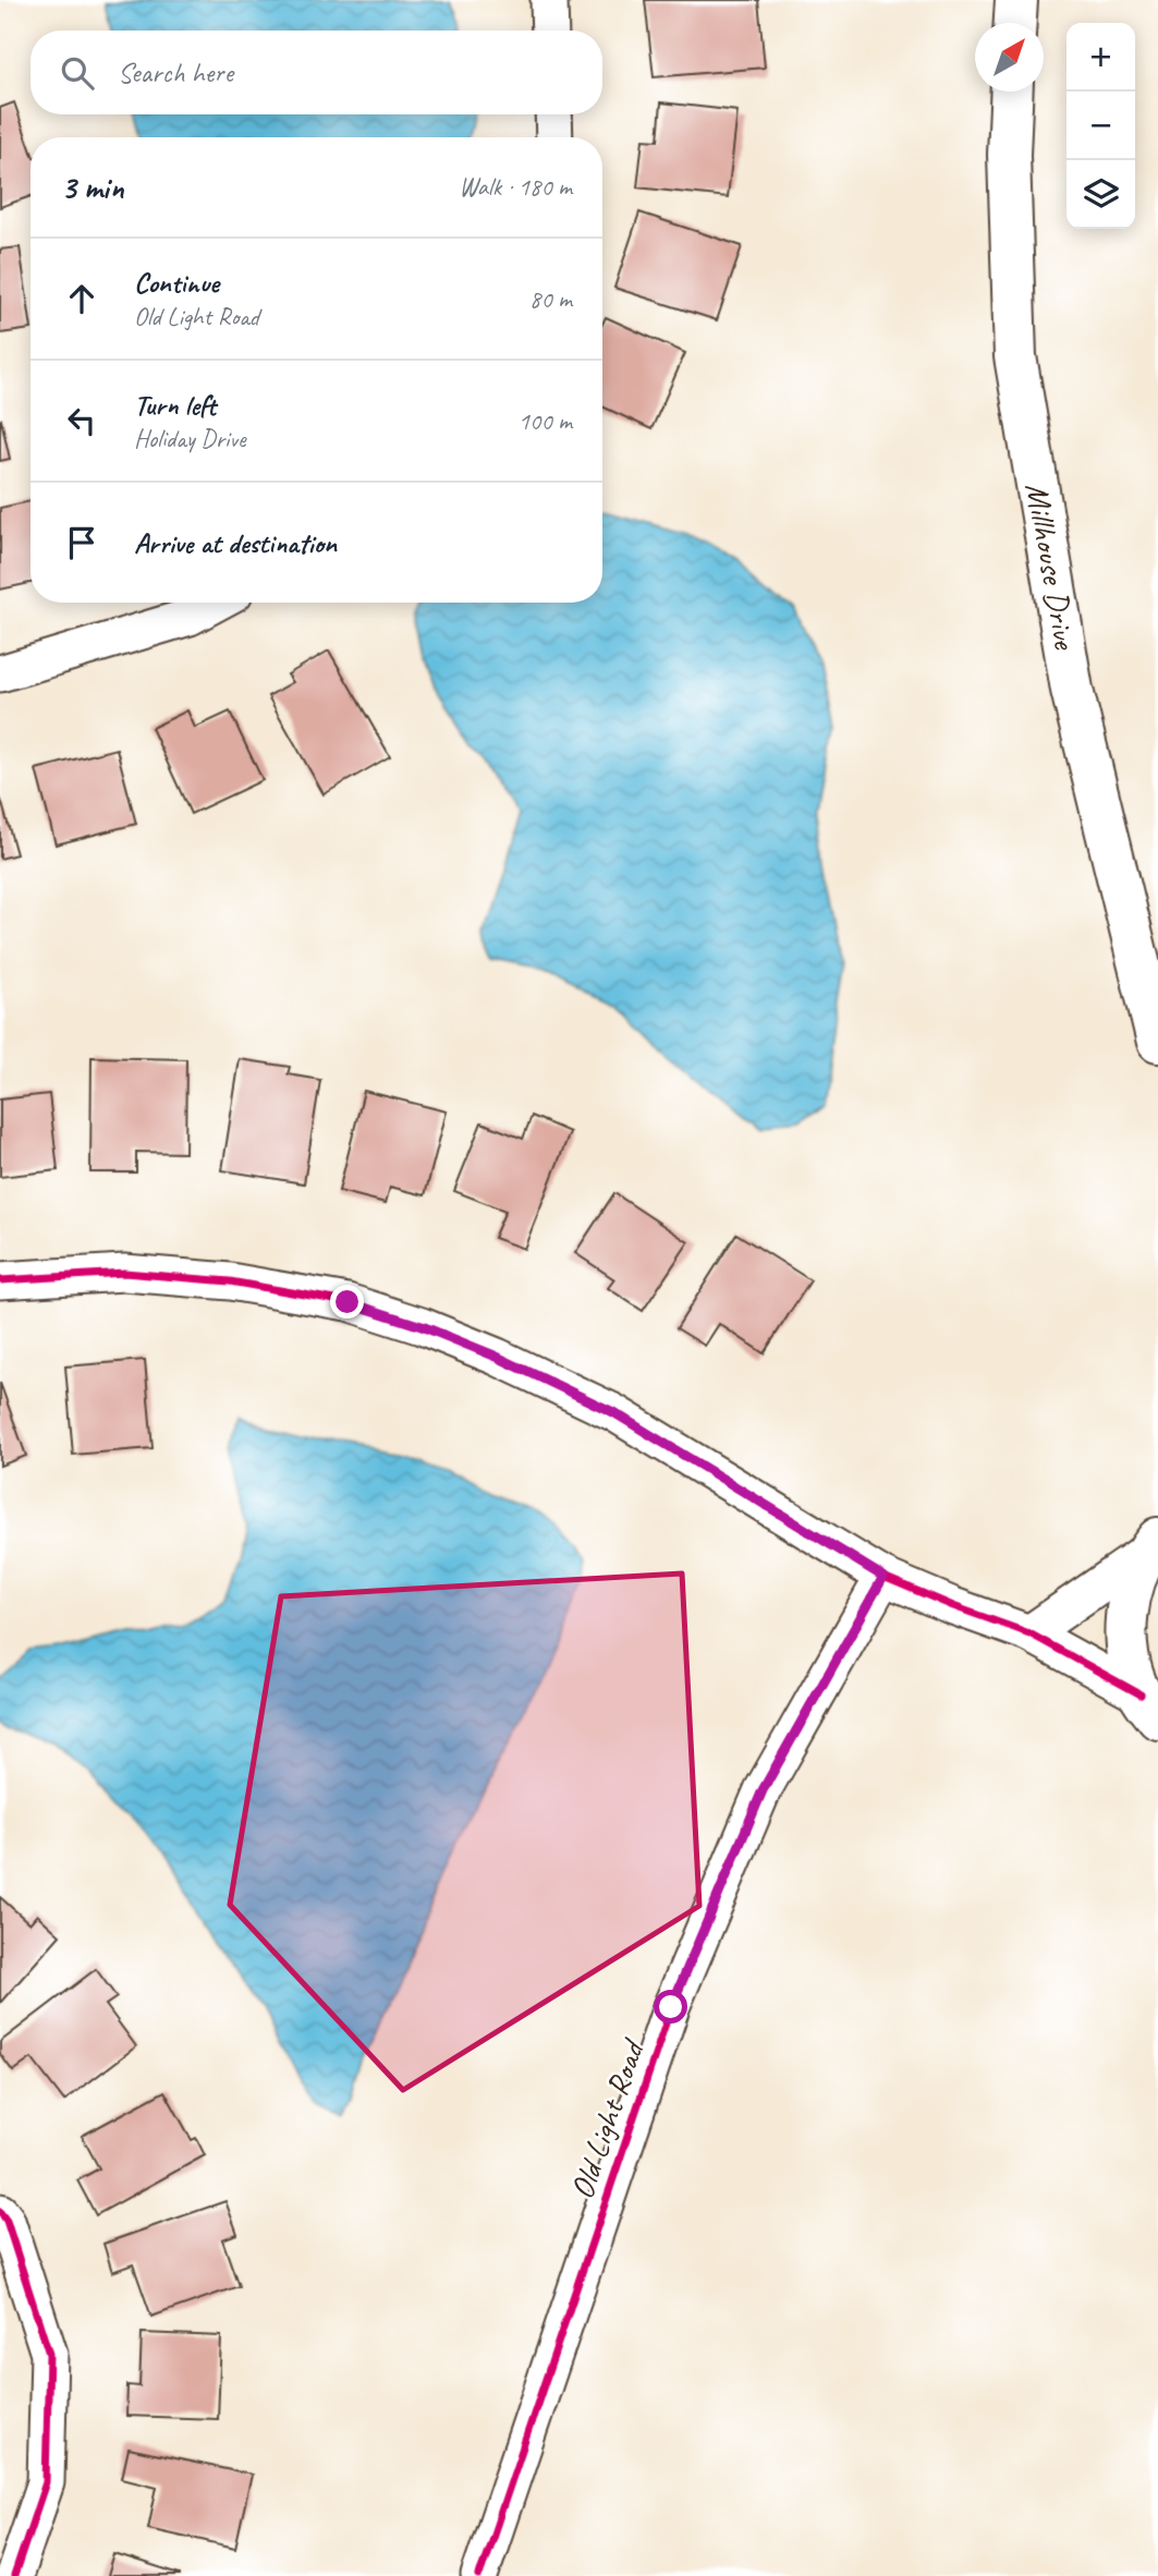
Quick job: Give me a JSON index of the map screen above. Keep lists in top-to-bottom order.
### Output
{
  "streets": {
    "main road": ["Millhouse Drive"],
    "street": ["Old Light Road"]
  },
  "north": "top right",
  "page": {
    "map_buttons": ["+", "−"],
    "search": "Search here",
    "heading": ["3 min", "Walk · 180 m"],
    "list": [
      ["Continue", "Old Light Road", "80 m"],
      ["Turn left", "Holiday Drive", "100 m"],
      "Arrive at destination"
    ]
  }
}
